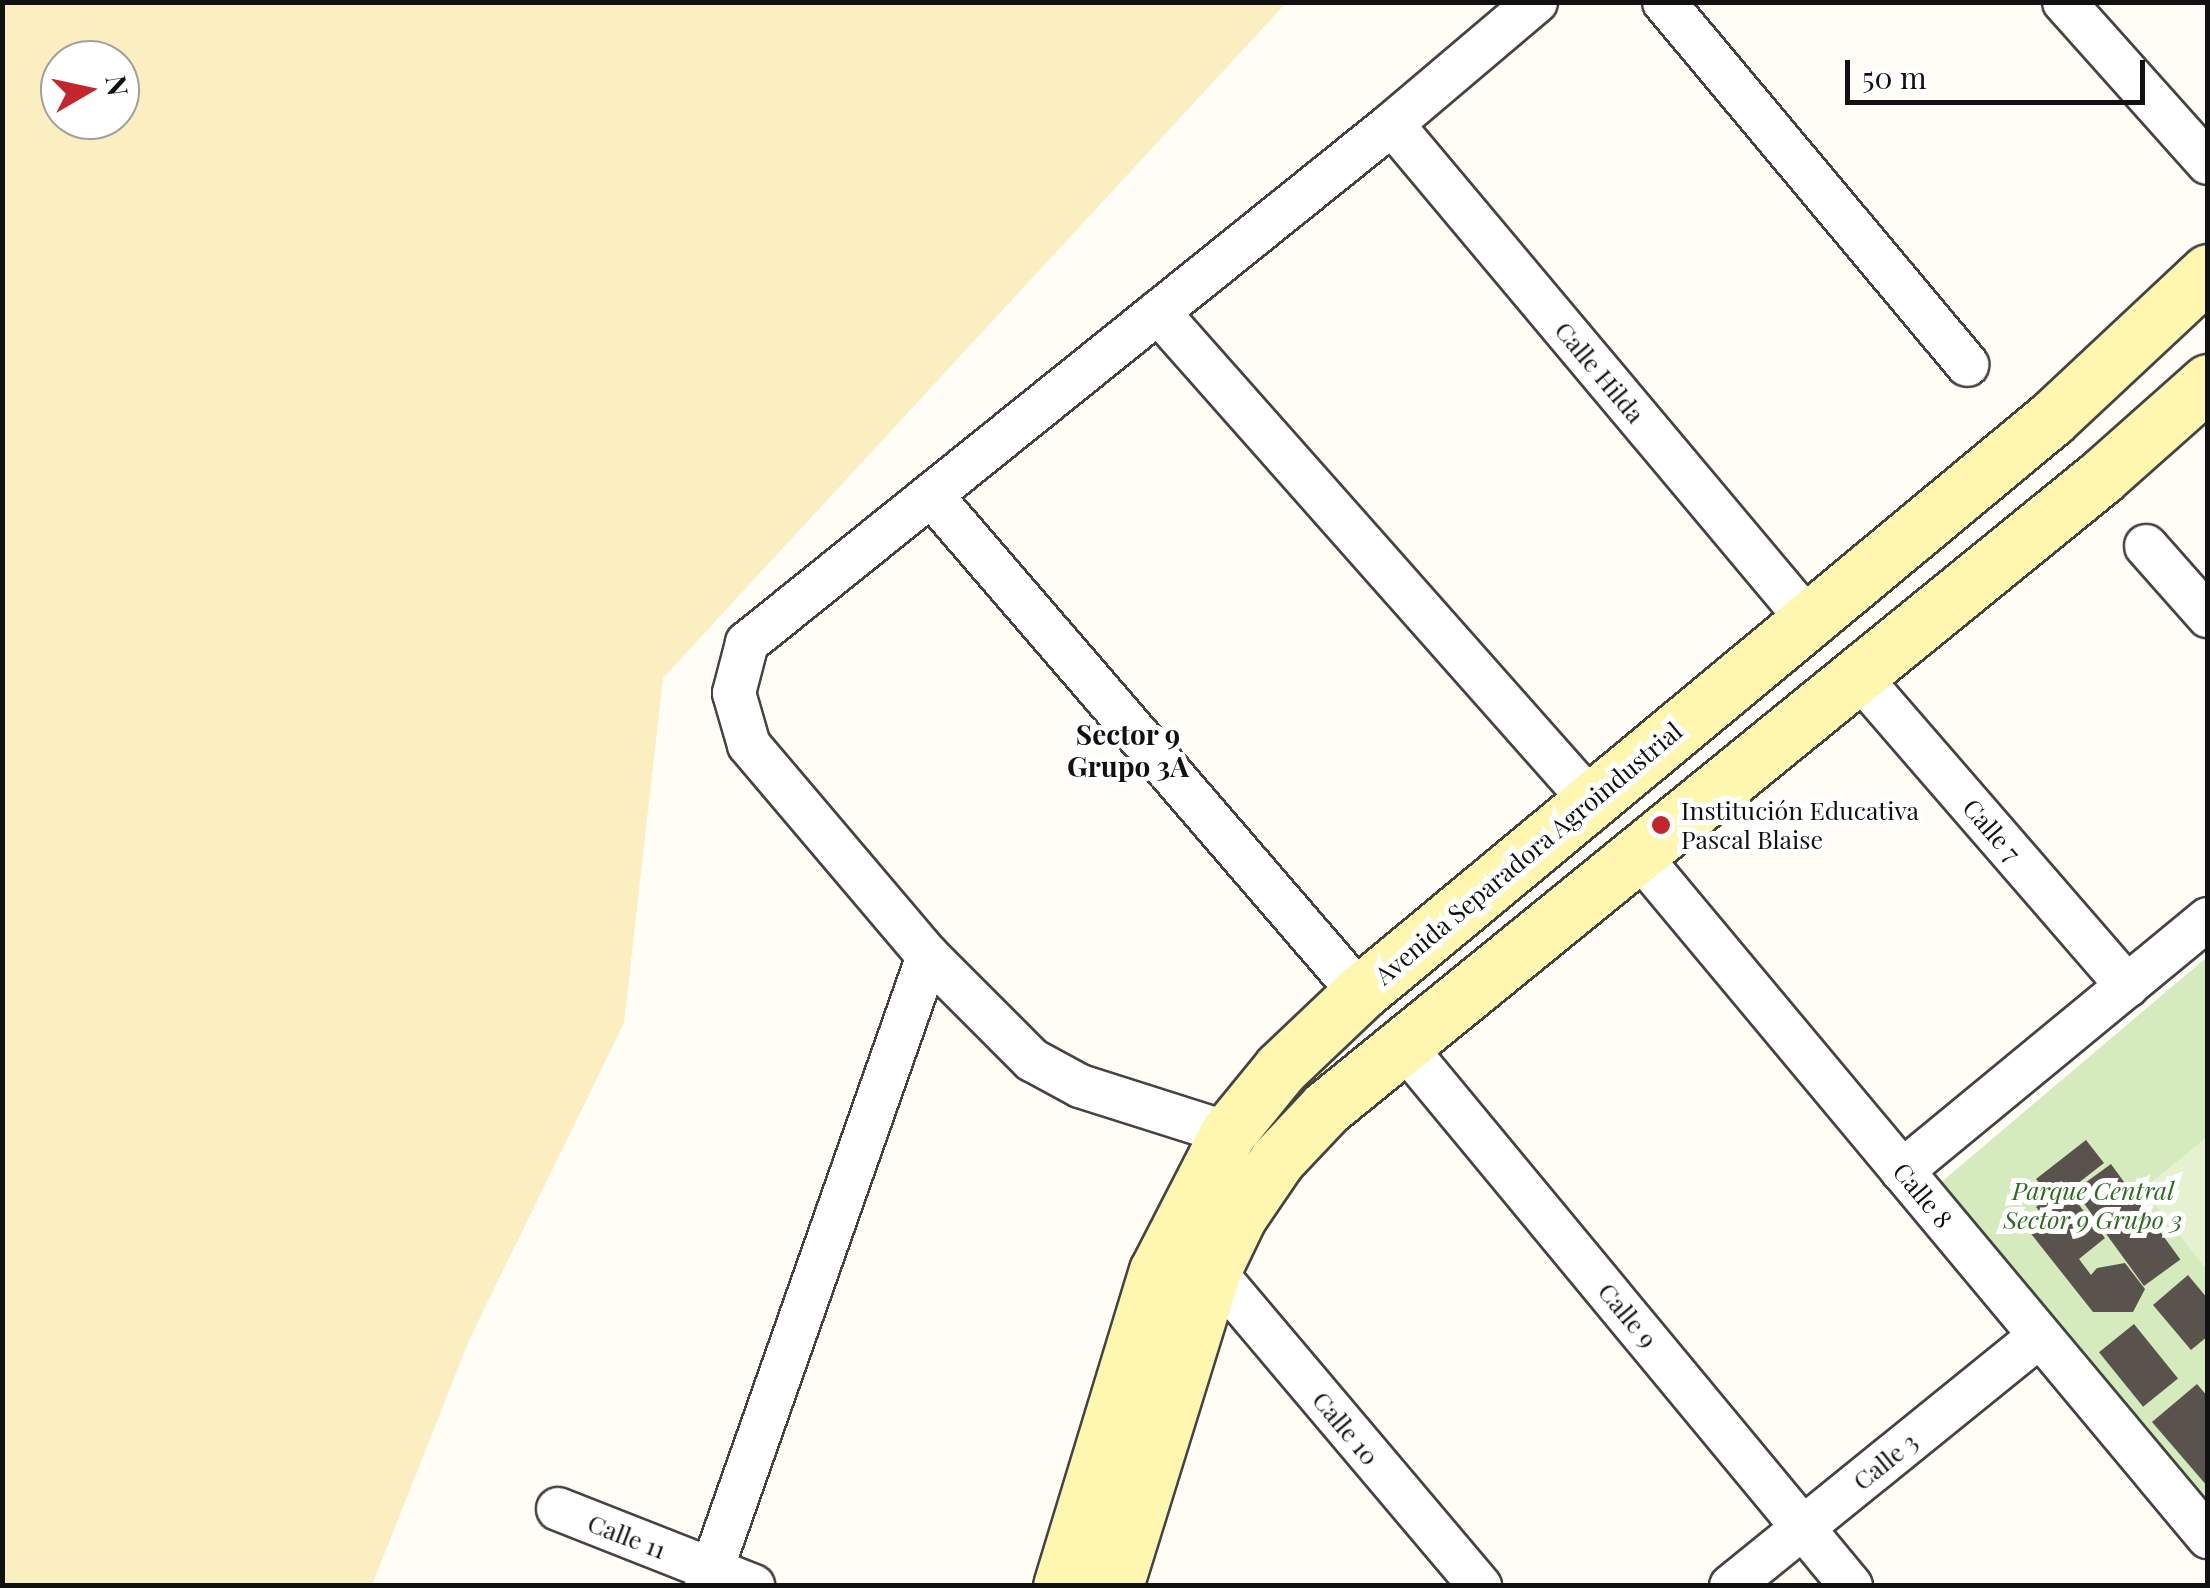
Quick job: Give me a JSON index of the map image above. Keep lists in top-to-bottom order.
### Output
{
  "streets": {
    "street": [
      "Calle Hilda",
      "Calle 7",
      "Avenida Separadora Agroindustrial",
      "Calle 8",
      "Calle 9",
      "Calle 10",
      "Calle 3",
      "Calle 11"
    ]
  },
  "crossings": [
    ["Calle Hilda", "Avenida Separadora Agroindustrial"],
    ["Calle 8", "Calle 3"],
    ["Calle 9", "Calle 3"]
  ],
  "districts": ["Sector 9 Grupo 3A"],
  "parks": ["Parque Central Sector 9 Grupo 3"],
  "places": ["Institución Educativa Pascal Blaise"],
  "scale_bar": "50 m",
  "north": "right"
}
